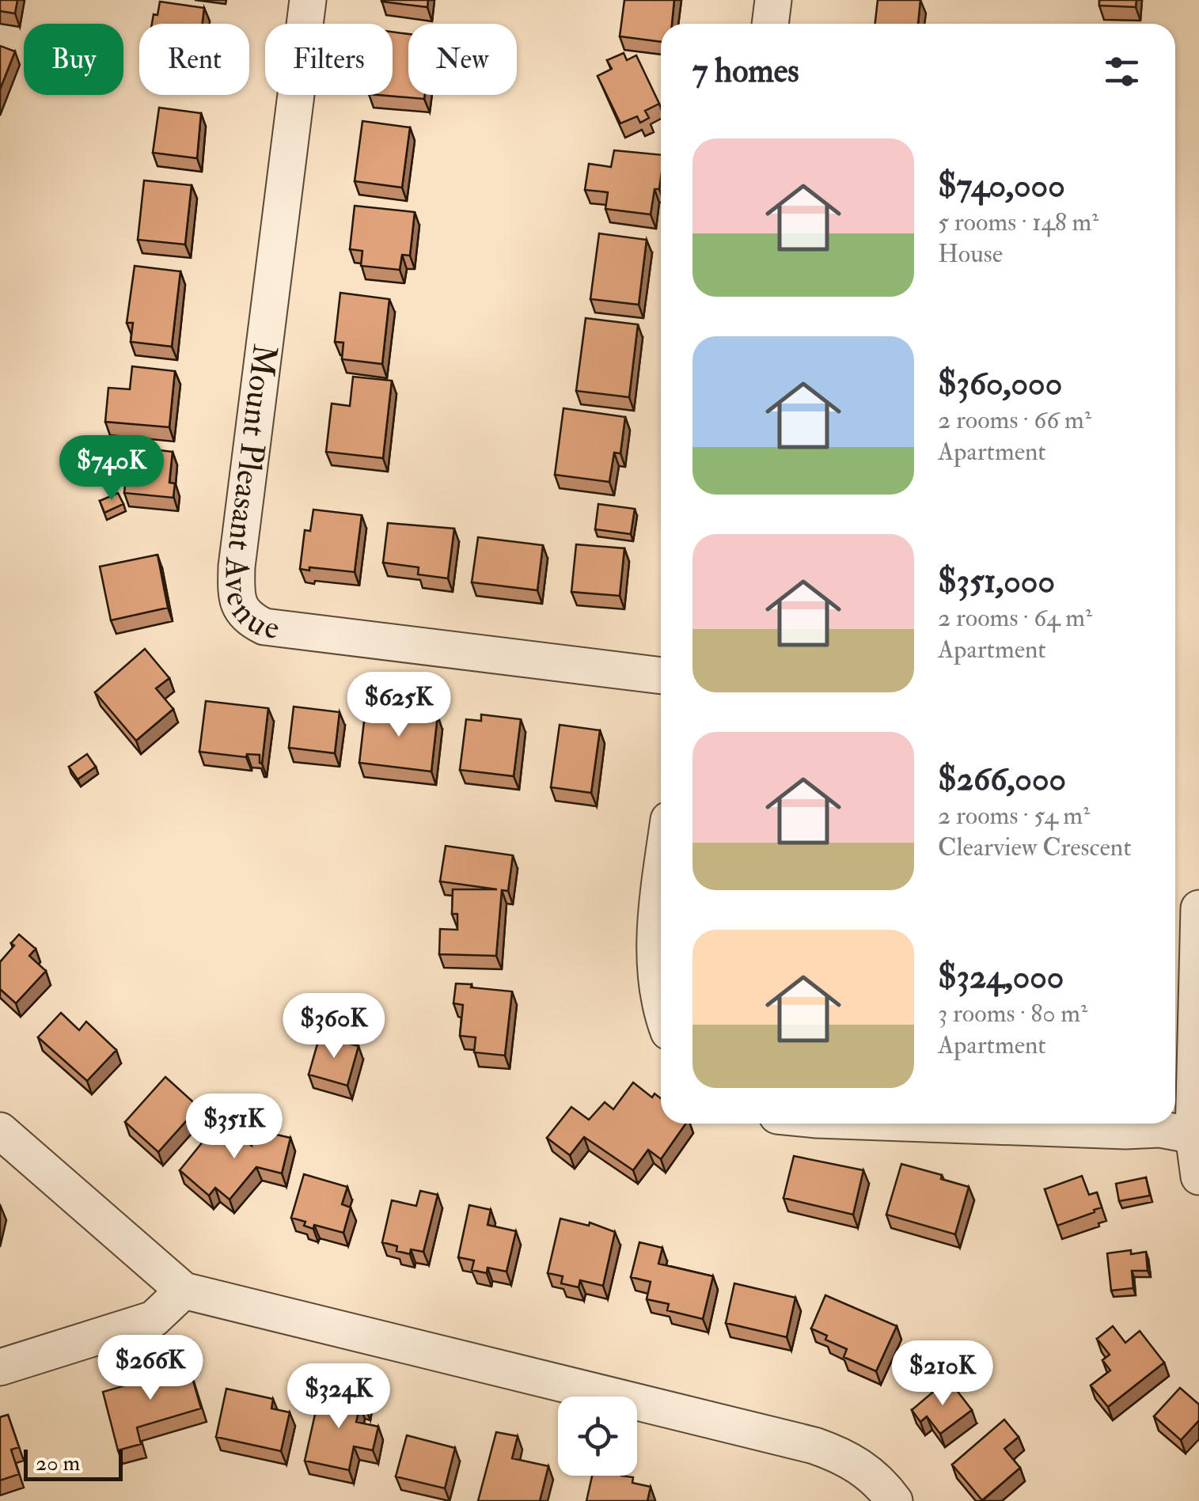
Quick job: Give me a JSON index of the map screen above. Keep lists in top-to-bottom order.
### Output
{
  "streets": {
    "street": ["Mount Pleasant Avenue"]
  },
  "scale_bar": "20 m",
  "page": {
    "chip": [
      "Buy",
      "Rent",
      "Filters",
      "New"
    ],
    "heading": "7 homes",
    "list": [
      {
        "name": "$740,000",
        "note": "5 rooms · 148 m² · House"
      },
      {
        "name": "$360,000",
        "note": "2 rooms · 66 m² · Apartment"
      },
      {
        "name": "$351,000",
        "note": "2 rooms · 64 m² · Apartment"
      },
      {
        "name": "$266,000",
        "note": "2 rooms · 54 m² · Clearview Crescent"
      },
      {
        "name": "$324,000",
        "note": "3 rooms · 80 m² · Apartment"
      }
    ],
    "price": [
      "$740K",
      "$625K",
      "$360K",
      "$351K",
      "$266K",
      "$210K",
      "$324K"
    ],
    "scale": "20 m"
  }
}
